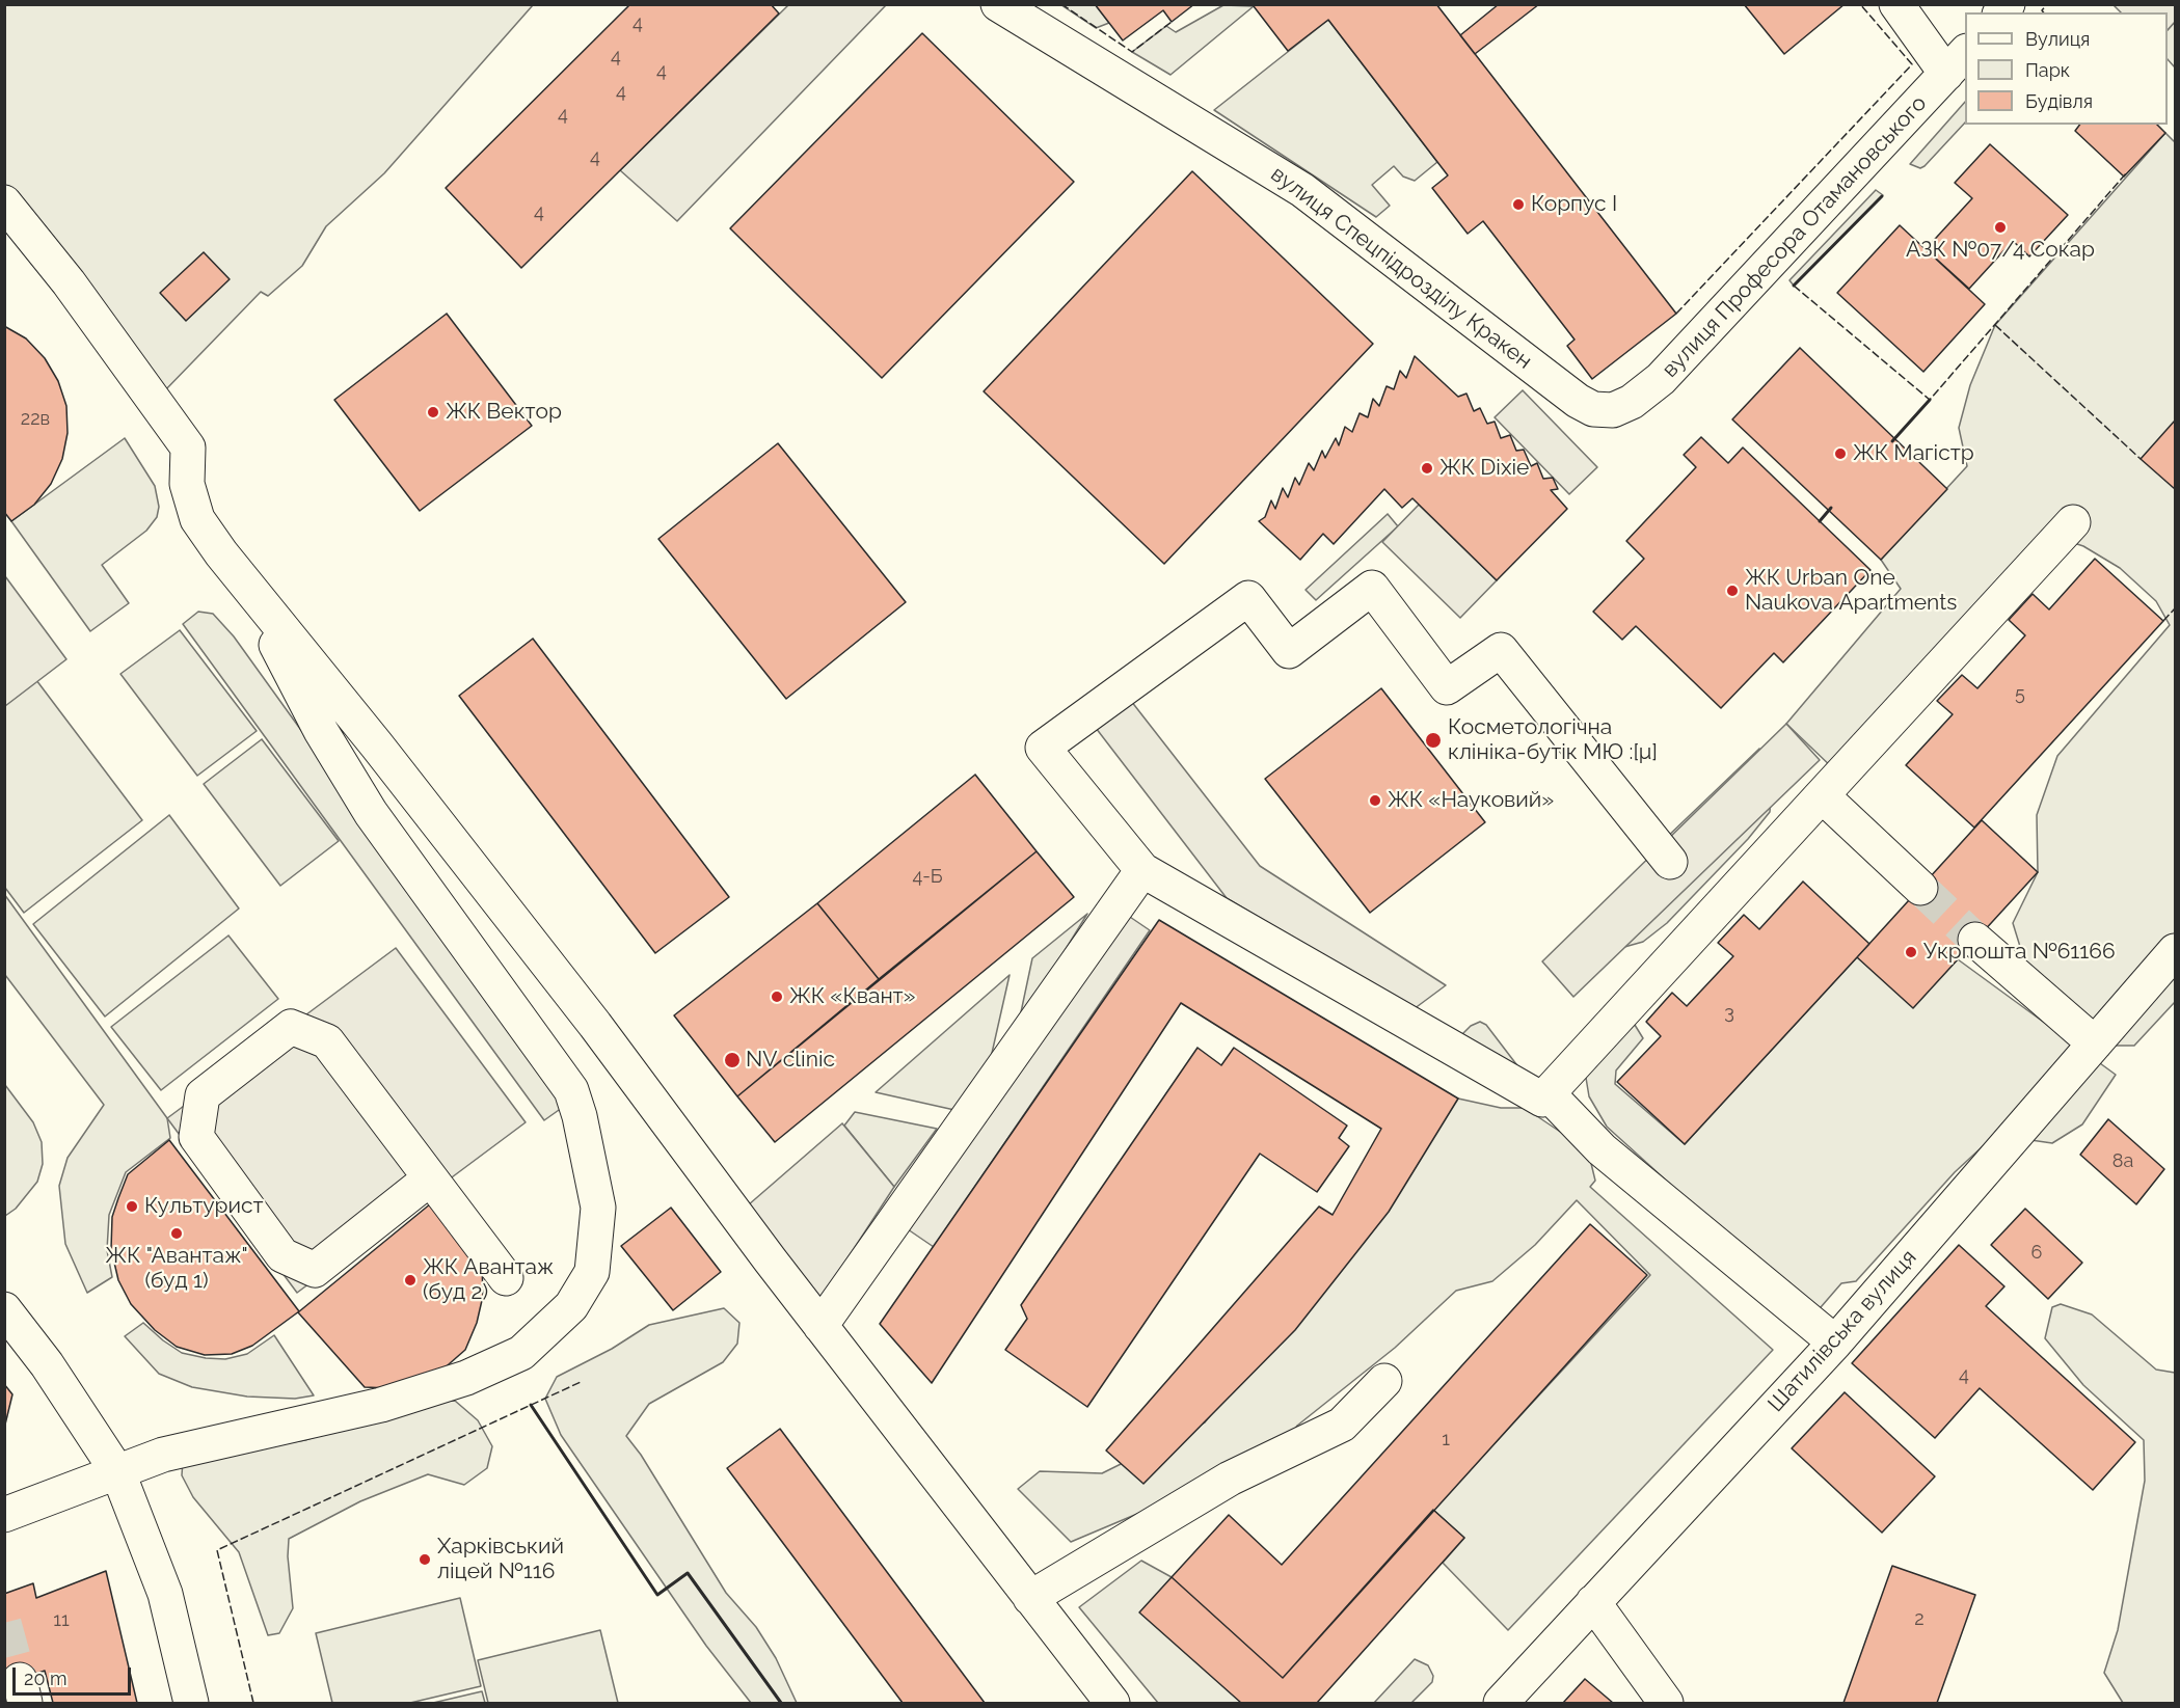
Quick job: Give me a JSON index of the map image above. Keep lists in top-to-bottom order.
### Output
{
  "streets": {
    "street": ["вулиця Професора Отамановського", "вулиця Спецпідрозділу Кракен", "Шатилівська вулиця"]
  },
  "crossings": [
    ["вулиця Професора Отамановського", "вулиця Спецпідрозділу Кракен"]
  ],
  "places": [
    "Корпус І",
    "АЗК №07/4 Сокар",
    "ЖК Вектор",
    "ЖК Магістр",
    "ЖК Dixie",
    "ЖК Urban One Naukova Apartments",
    "Косметологічна клініка-бутік МЮ :[μ]",
    "ЖК «Науковий»",
    "Укрпошта №61166",
    "ЖК «Квант»",
    "NV clinic",
    "Культурист",
    "ЖК \"Авантаж\" (буд 1)",
    "ЖК Авантаж (буд 2)",
    "Харківський ліцей №116"
  ],
  "house_numbers": [
    "4",
    "4",
    "4",
    "4",
    "4",
    "4",
    "4",
    "22в",
    "5",
    "4-Б",
    "3",
    "8а",
    "6",
    "4",
    "1",
    "2",
    "11"
  ],
  "legend": ["Вулиця", "Парк", "Будівля"],
  "scale_bar": "20 m"
}
